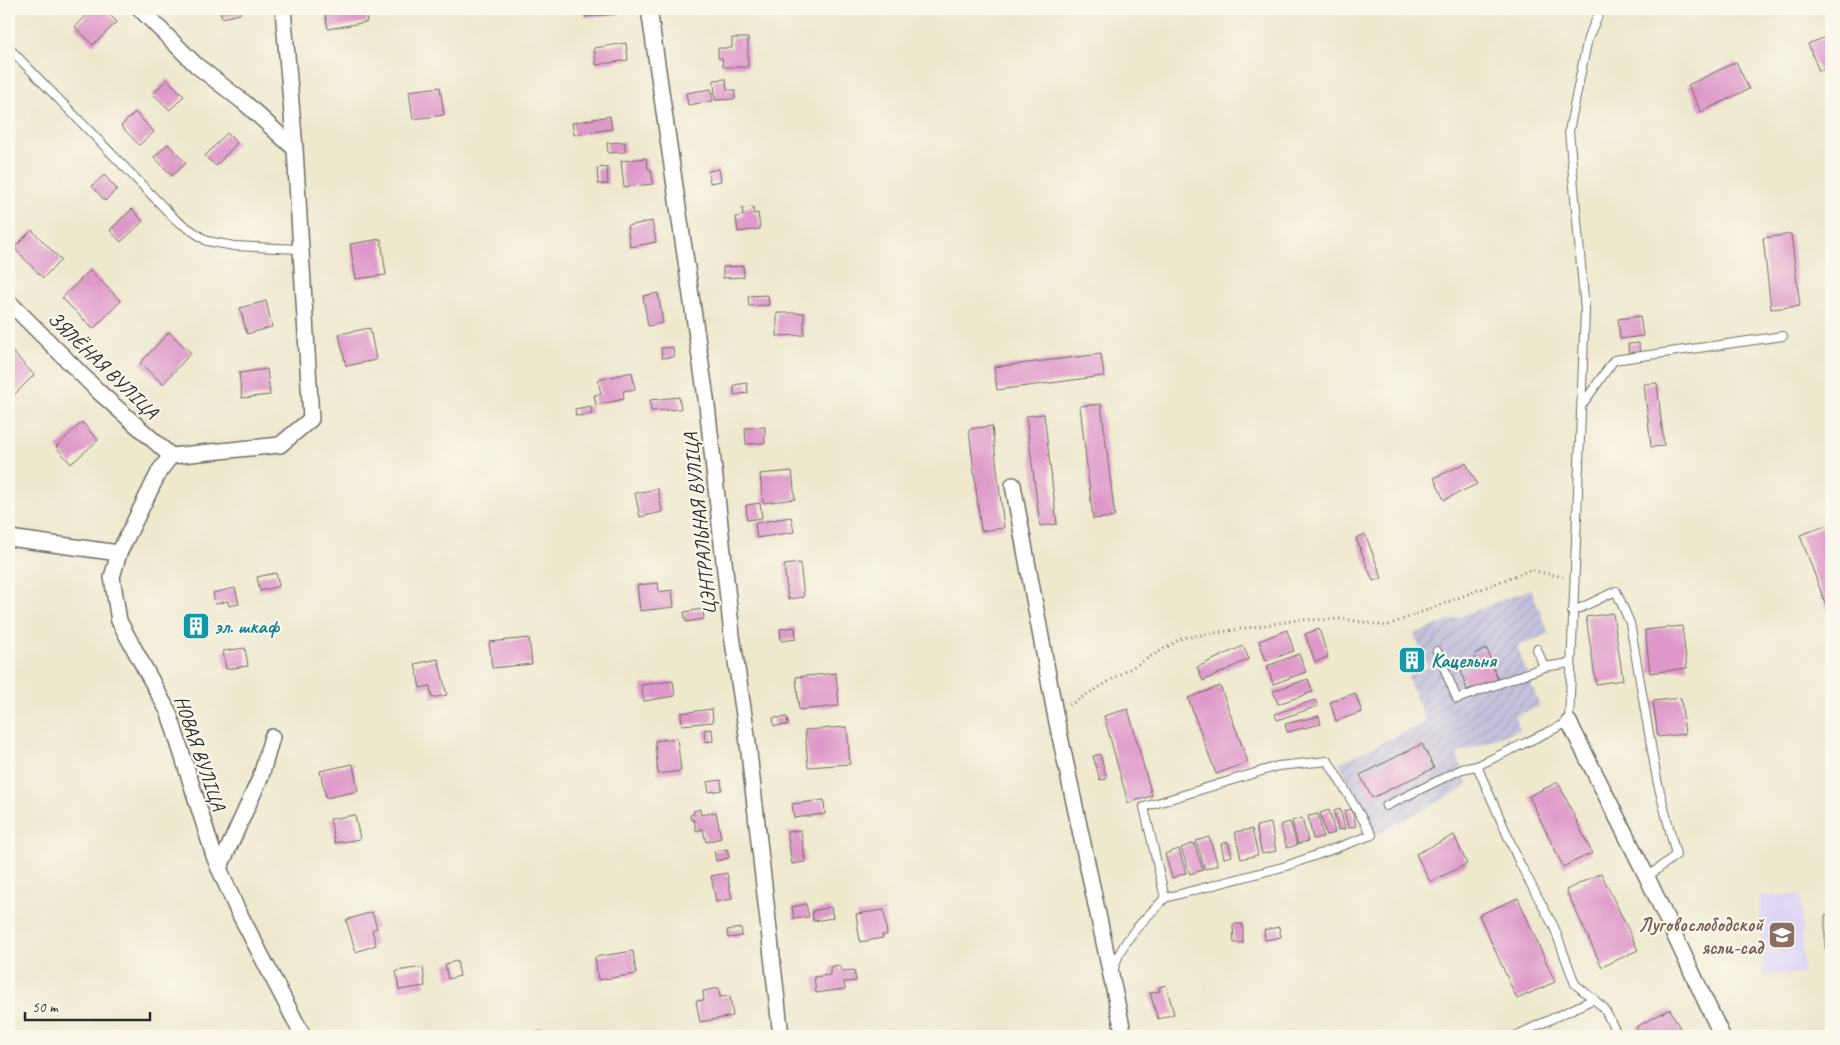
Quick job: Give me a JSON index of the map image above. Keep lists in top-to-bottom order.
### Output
{
  "streets": {
    "street": ["ЗЯЛЁНАЯ ВУЛІЦА", "ЦЭНТРАЛЬНАЯ ВУЛІЦА", "НОВАЯ ВУЛІЦА"]
  },
  "crossings": [
    ["ЗЯЛЁНАЯ ВУЛІЦА", "НОВАЯ ВУЛІЦА"]
  ],
  "places": {
    "building": ["эл. шкаф", "Кацельня"],
    "school or university": ["Луговослободской ясли-сад"]
  },
  "scale_bar": "50 m"
}
